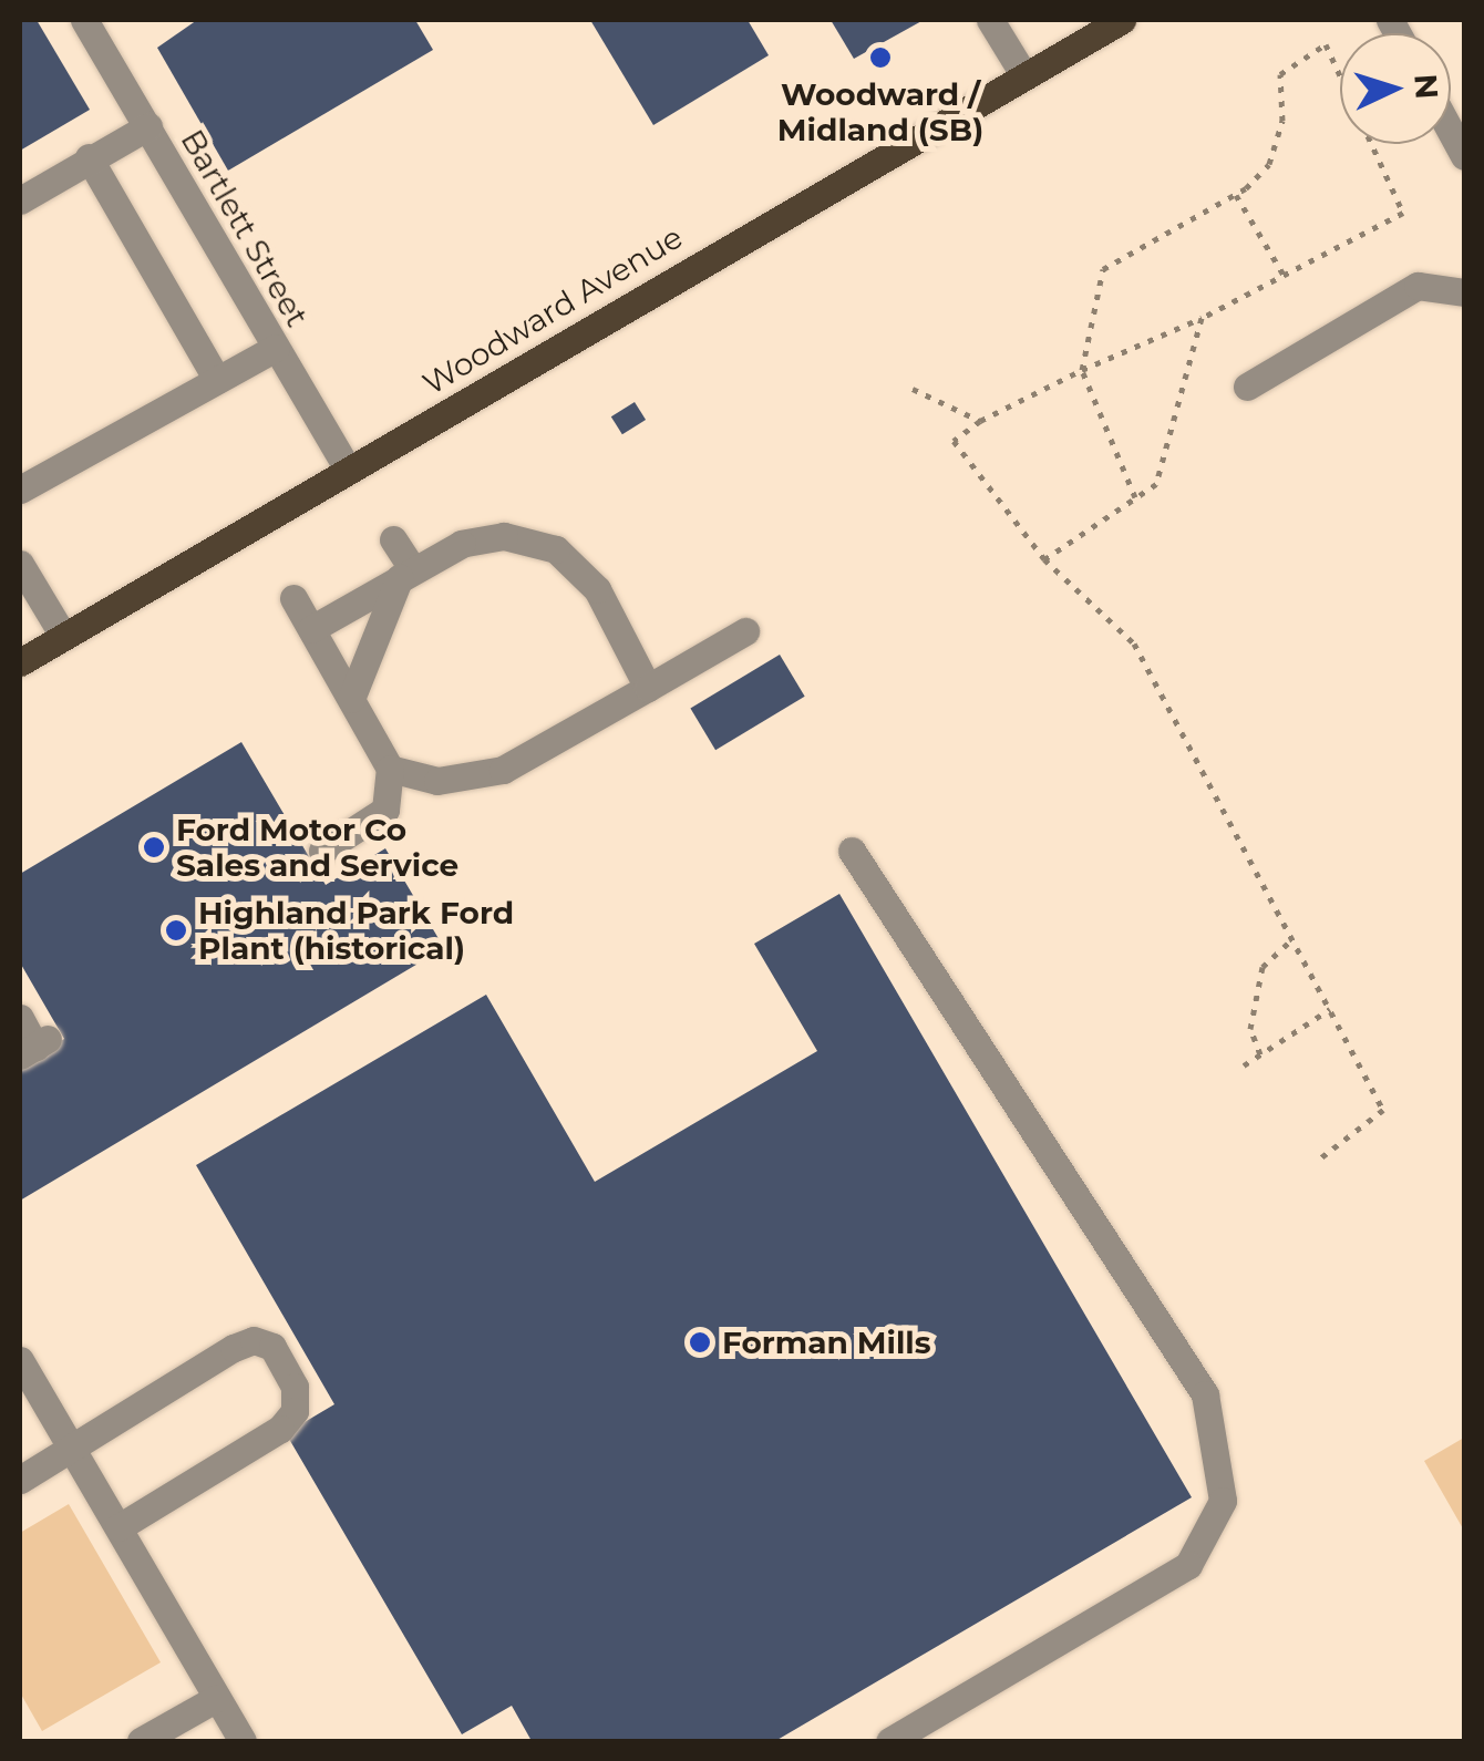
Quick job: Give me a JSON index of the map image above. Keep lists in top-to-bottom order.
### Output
{
  "streets": {
    "main road": ["Woodward Avenue"],
    "street": ["Bartlett Street"]
  },
  "crossings": [
    ["Bartlett Street", "Woodward Avenue"]
  ],
  "places": [
    "Woodward / Midland (SB)",
    "Ford Motor Co Sales and Service",
    "Highland Park Ford Plant (historical)",
    "Forman Mills"
  ],
  "north": "right"
}
